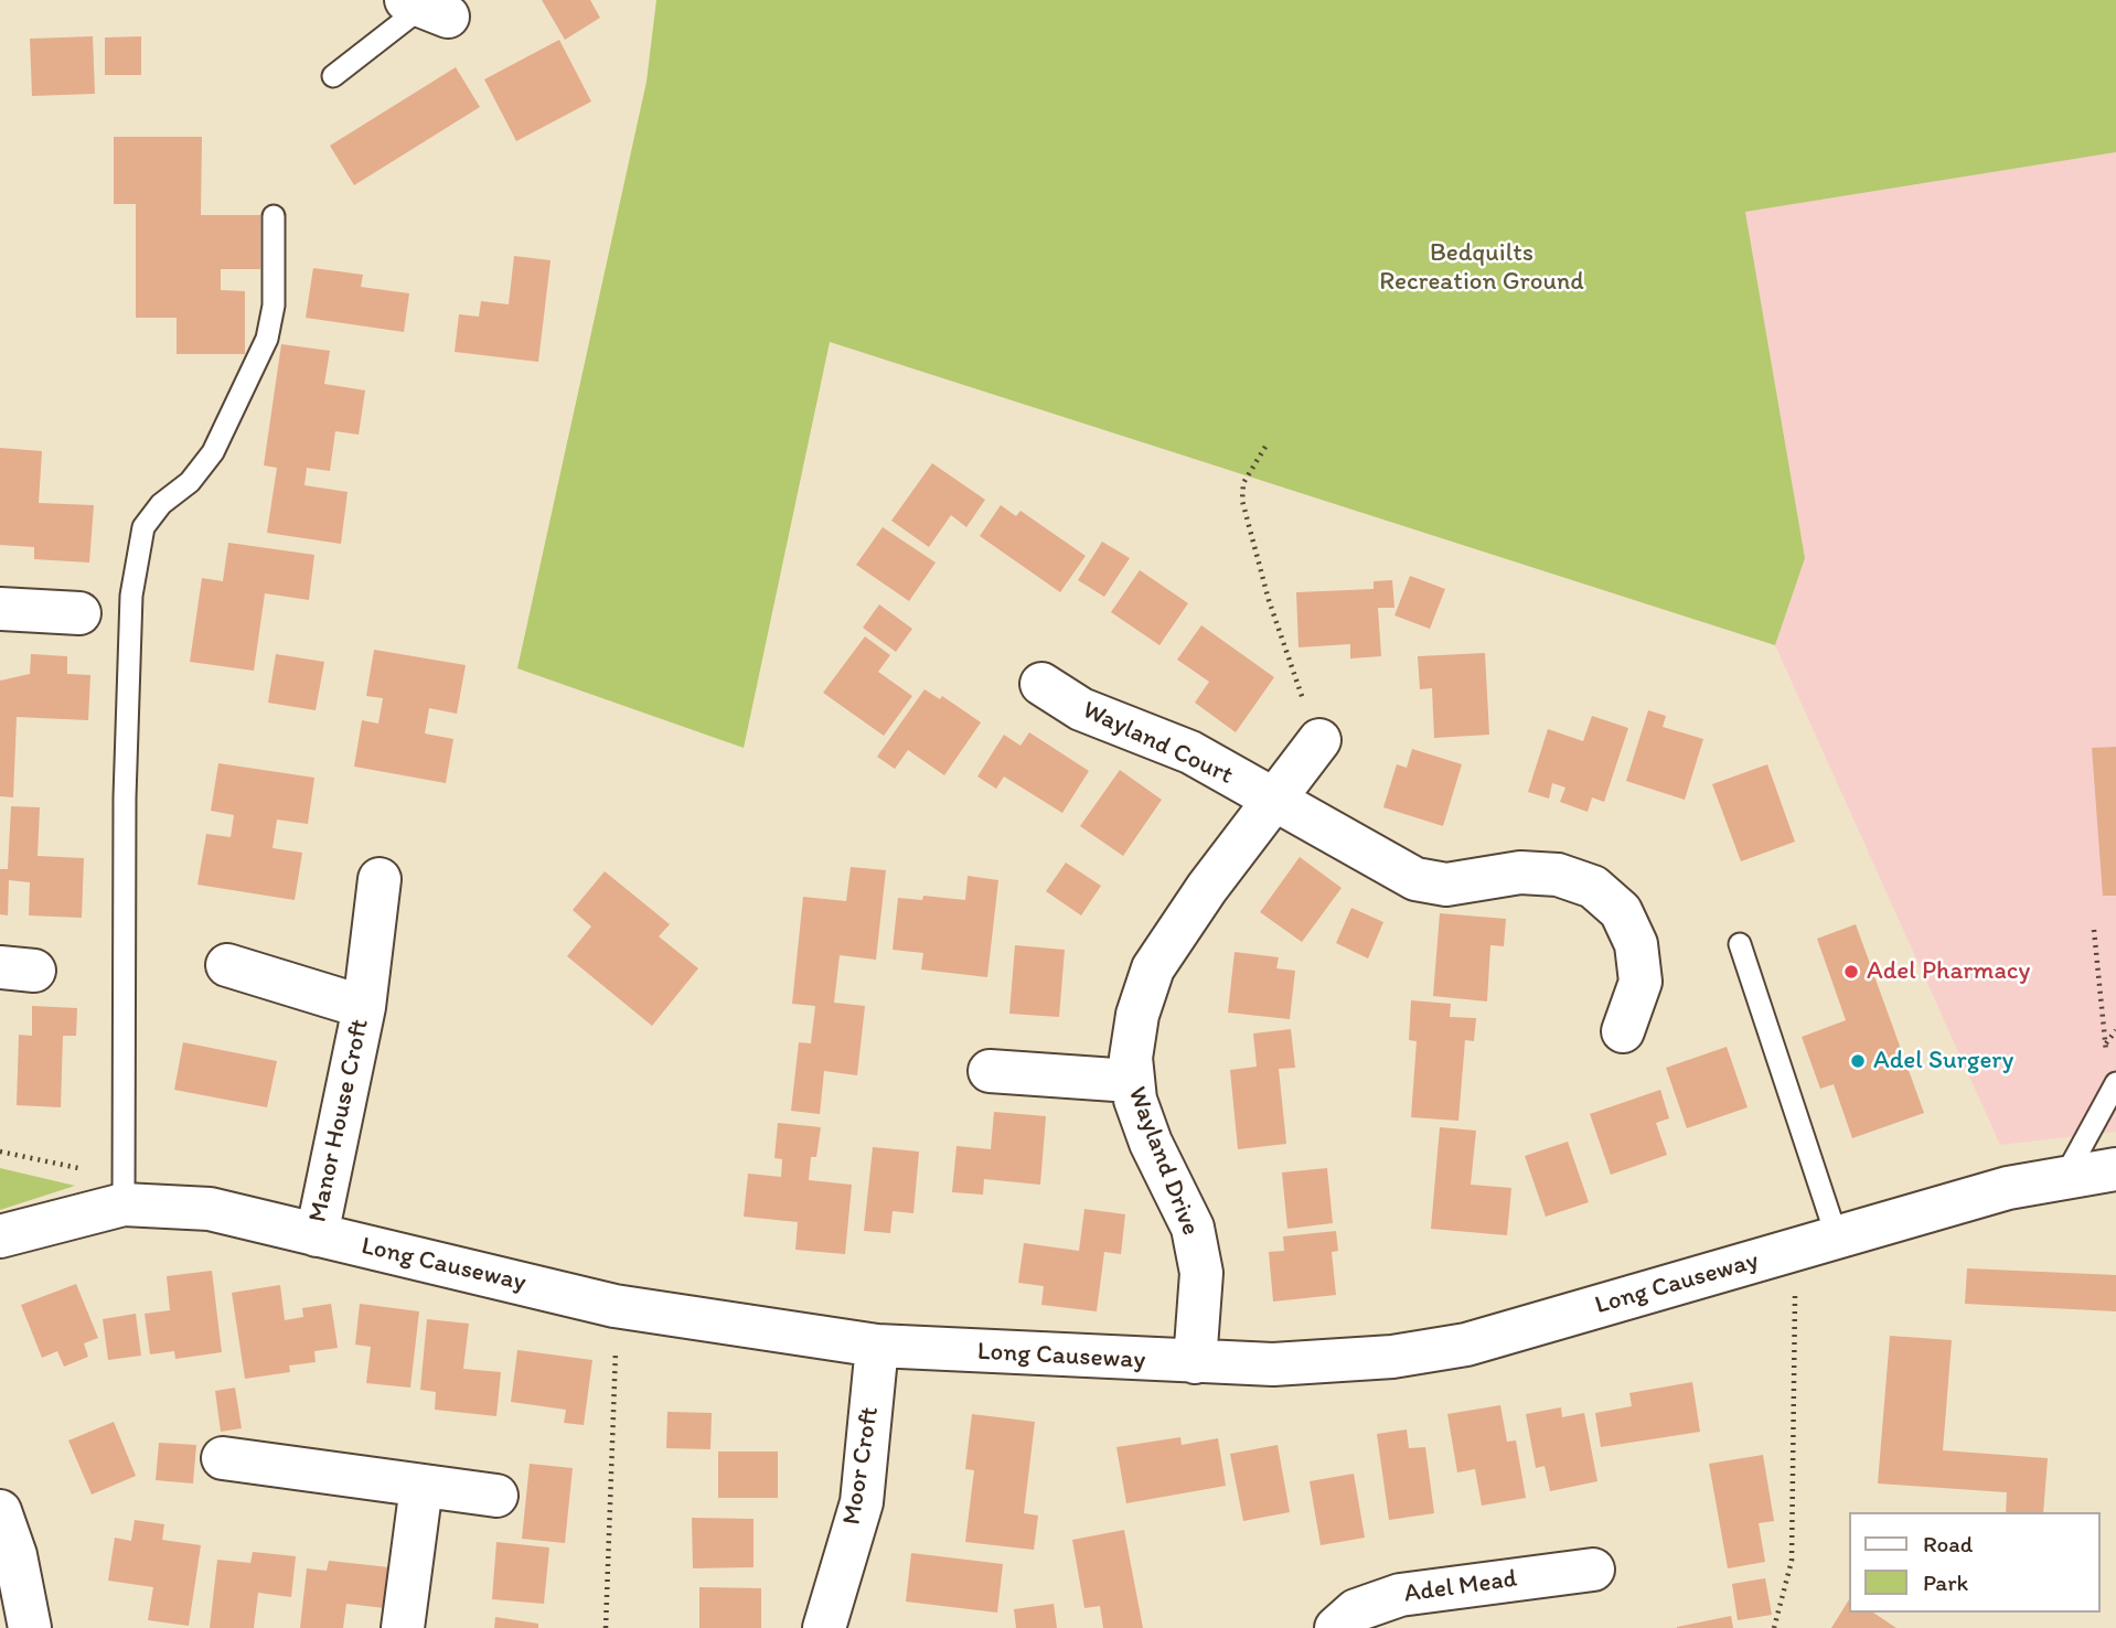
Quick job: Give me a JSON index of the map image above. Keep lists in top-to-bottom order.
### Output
{
  "streets": {
    "street": [
      "Wayland Court",
      "Manor House Croft",
      "Wayland Drive",
      "Long Causeway",
      "Moor Croft",
      "Adel Mead"
    ]
  },
  "crossings": [
    ["Wayland Court", "Wayland Drive"],
    ["Manor House Croft", "Long Causeway"],
    ["Wayland Drive", "Long Causeway"],
    ["Long Causeway", "Moor Croft"]
  ],
  "parks": ["Bedquilts Recreation Ground"],
  "places": ["Adel Pharmacy", "Adel Surgery"],
  "legend": ["Road", "Park"]
}
